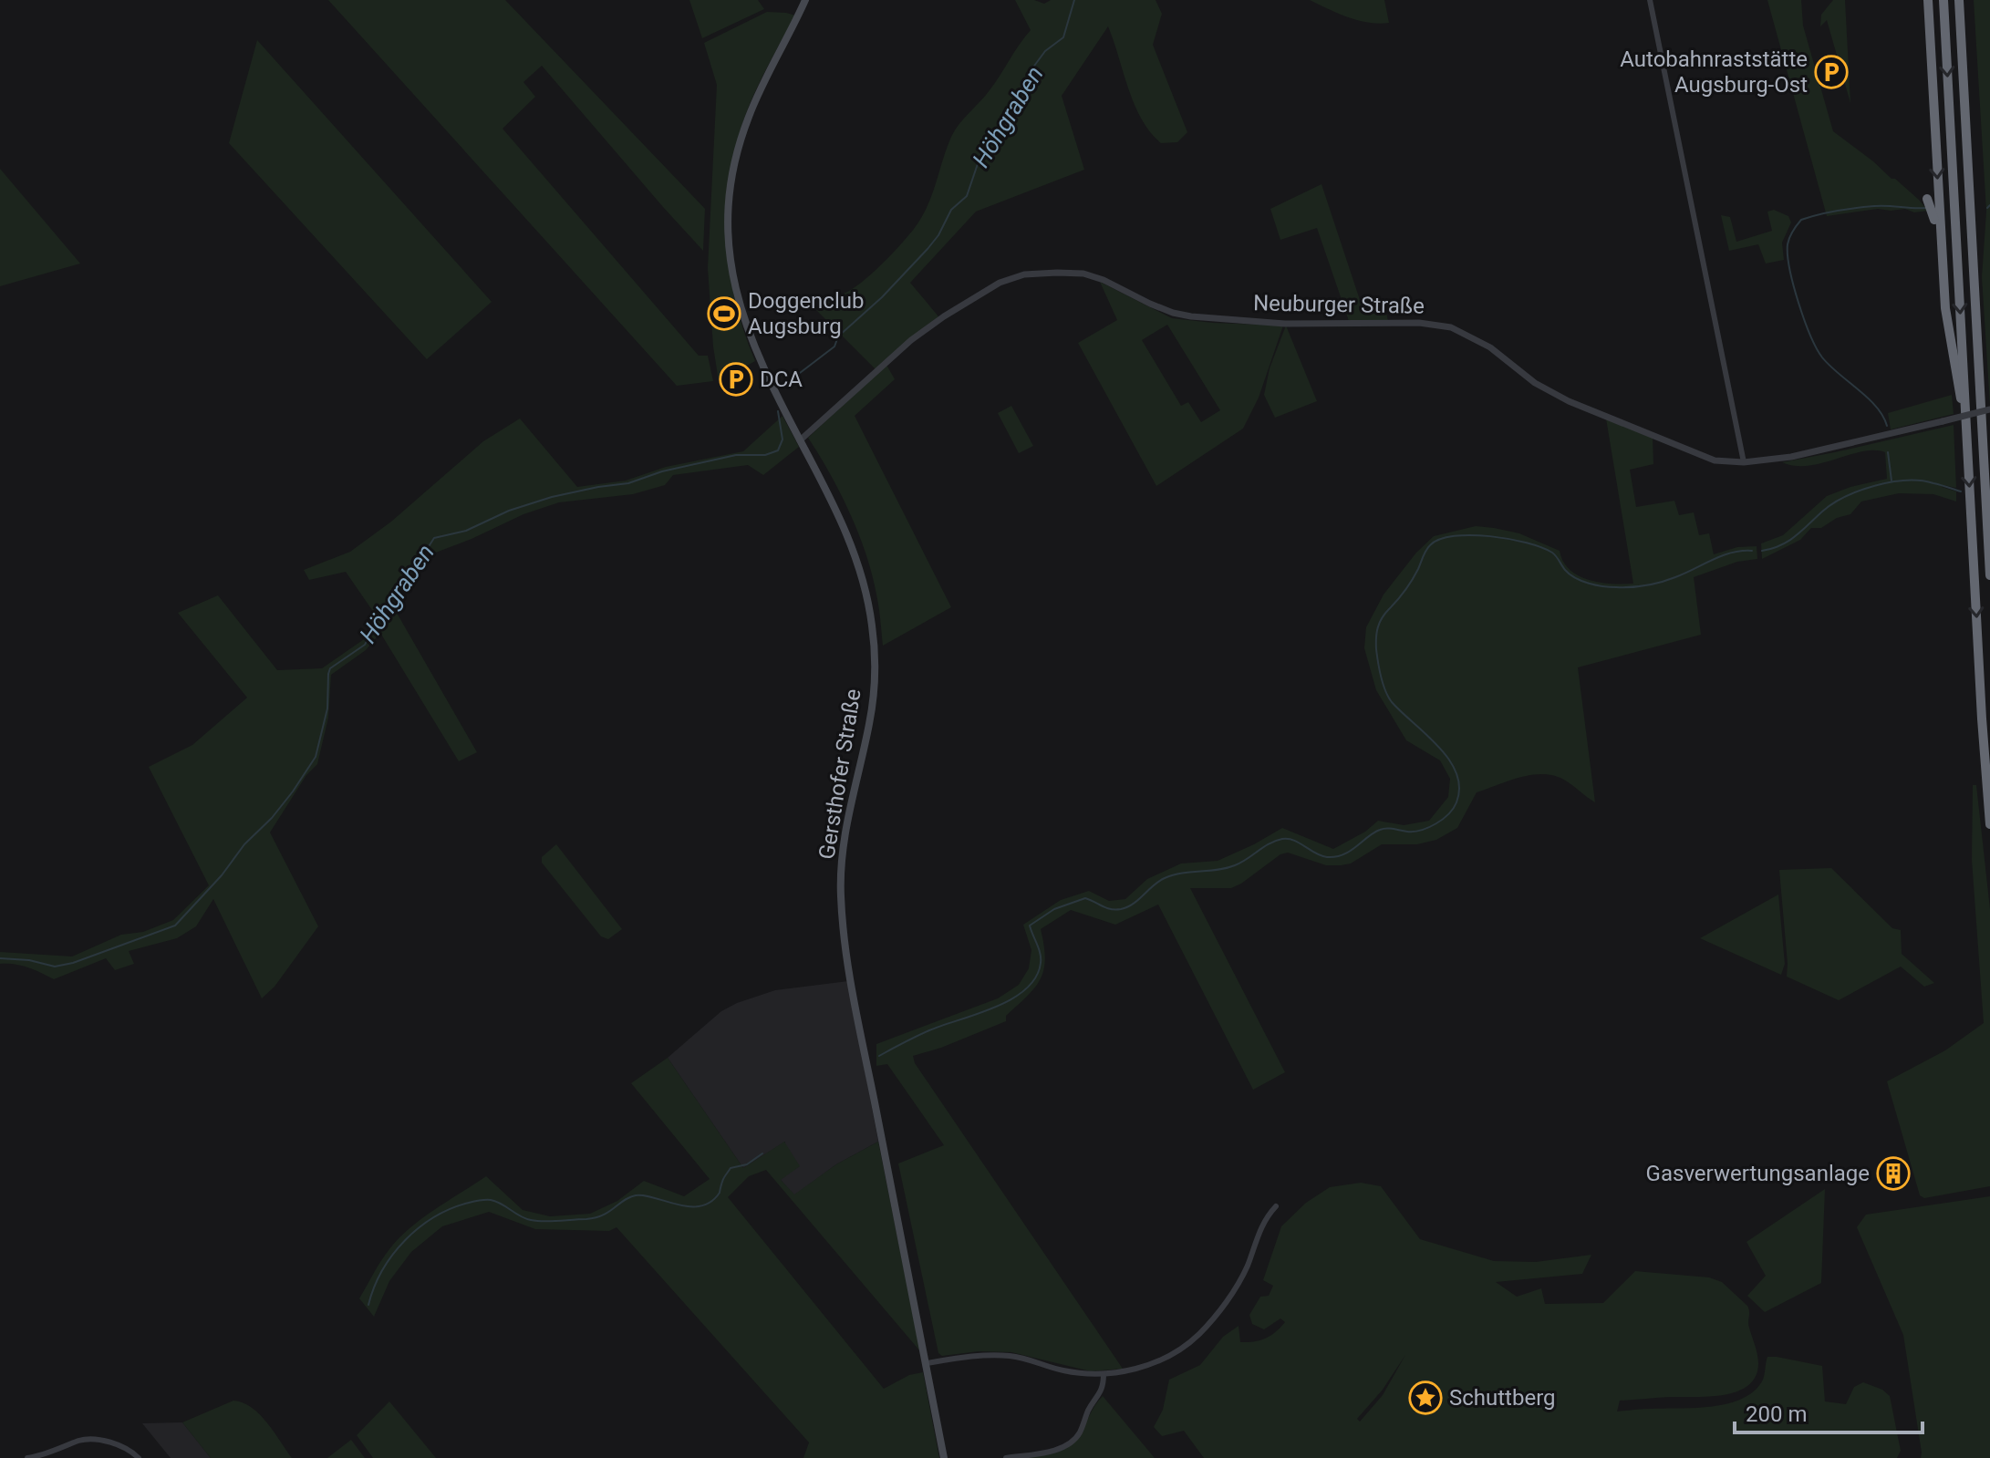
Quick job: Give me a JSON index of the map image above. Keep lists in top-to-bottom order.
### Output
{
  "streets": {
    "main road": ["Gersthofer Straße"],
    "street": ["Neuburger Straße"]
  },
  "crossings": [
    ["Neuburger Straße", "Gersthofer Straße"]
  ],
  "water": ["Höhgraben"],
  "places": {
    "parking": ["Autobahnraststätte Augsburg-Ost", "DCA"],
    "sports": ["Doggenclub Augsburg"],
    "building": ["Gasverwertungsanlage"],
    "place": ["Schuttberg"]
  },
  "scale_bar": "200 m"
}
